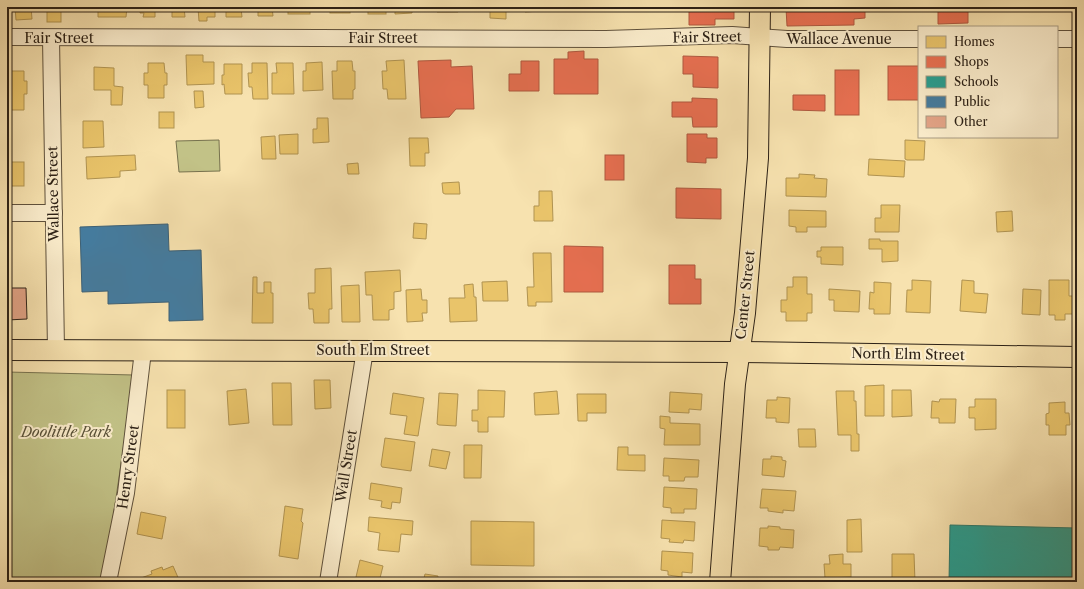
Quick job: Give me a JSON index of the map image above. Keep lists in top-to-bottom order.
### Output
{
  "streets": {
    "main road": ["Center Street", "South Elm Street", "North Elm Street"],
    "street": [
      "Fair Street",
      "Wallace Avenue",
      "Wallace Street",
      "Wall Street",
      "Henry Street"
    ]
  },
  "crossings": [
    ["Fair Street", "Wallace Avenue"],
    ["Fair Street", "Wallace Street"],
    ["Fair Street", "Center Street"],
    ["Wallace Avenue", "Center Street"],
    ["Wallace Street", "South Elm Street"],
    ["Center Street", "South Elm Street"],
    ["Center Street", "North Elm Street"],
    ["South Elm Street", "North Elm Street"],
    ["South Elm Street", "Wall Street"],
    ["South Elm Street", "Henry Street"]
  ],
  "parks": ["Doolittle Park"],
  "legend": [
    "Homes",
    "Shops",
    "Schools",
    "Public",
    "Other"
  ]
}
